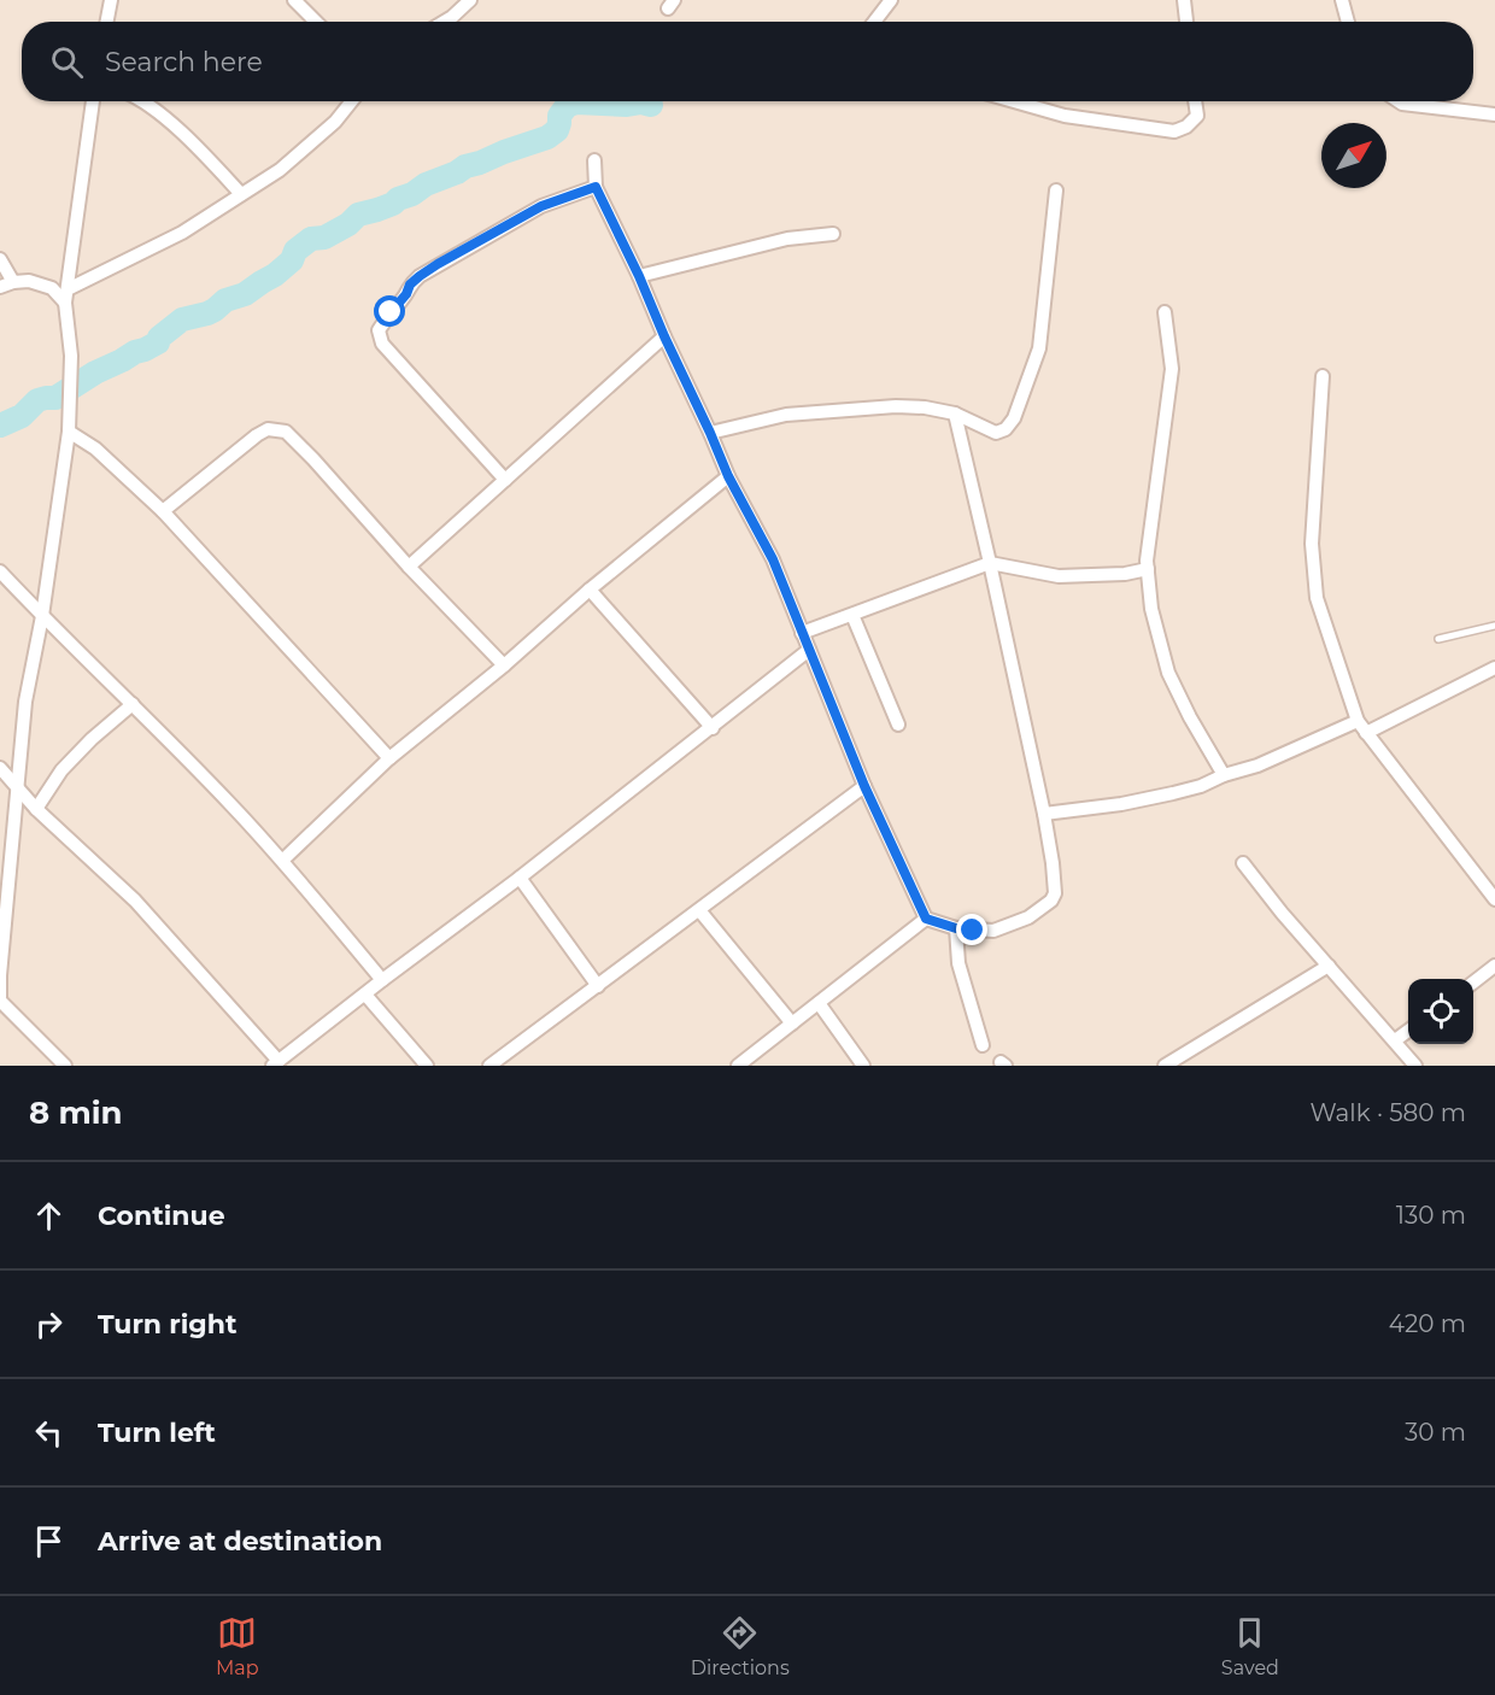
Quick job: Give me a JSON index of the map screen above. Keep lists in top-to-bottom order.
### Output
{
  "north": "top right",
  "page": {
    "search": "Search here",
    "heading": ["8 min", "Walk · 580 m"],
    "list": [
      ["Continue", "130 m"],
      ["Turn right", "420 m"],
      ["Turn left", "30 m"],
      "Arrive at destination"
    ],
    "nav": ["Map", "Directions", "Saved"]
  }
}
